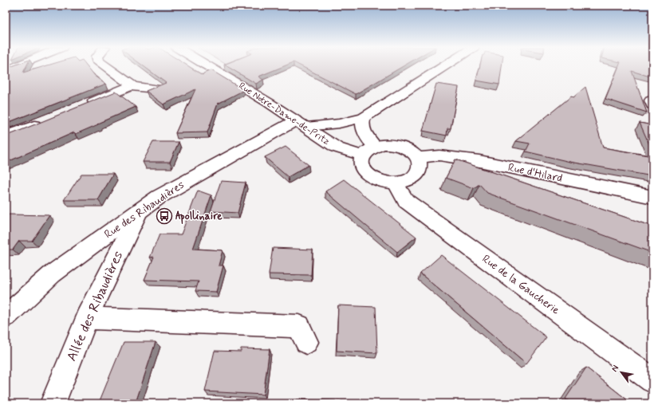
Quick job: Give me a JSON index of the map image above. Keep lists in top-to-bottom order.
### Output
{
  "streets": {
    "street": [
      "Rue Notre-Dame-de-Pritz",
      "Rue d'Hilard",
      "Rue des Ribaudières",
      "Rue de la Gaucherie",
      "Allée des Ribaudières"
    ]
  },
  "crossings": [
    ["Rue Notre-Dame-de-Pritz", "Rue d'Hilard"],
    ["Rue Notre-Dame-de-Pritz", "Rue des Ribaudières"],
    ["Rue Notre-Dame-de-Pritz", "Rue de la Gaucherie"],
    ["Rue d'Hilard", "Rue de la Gaucherie"],
    ["Rue des Ribaudières", "Allée des Ribaudières"]
  ],
  "places": {
    "bus stop": ["Apollinaire"]
  },
  "north": "top left"
}
